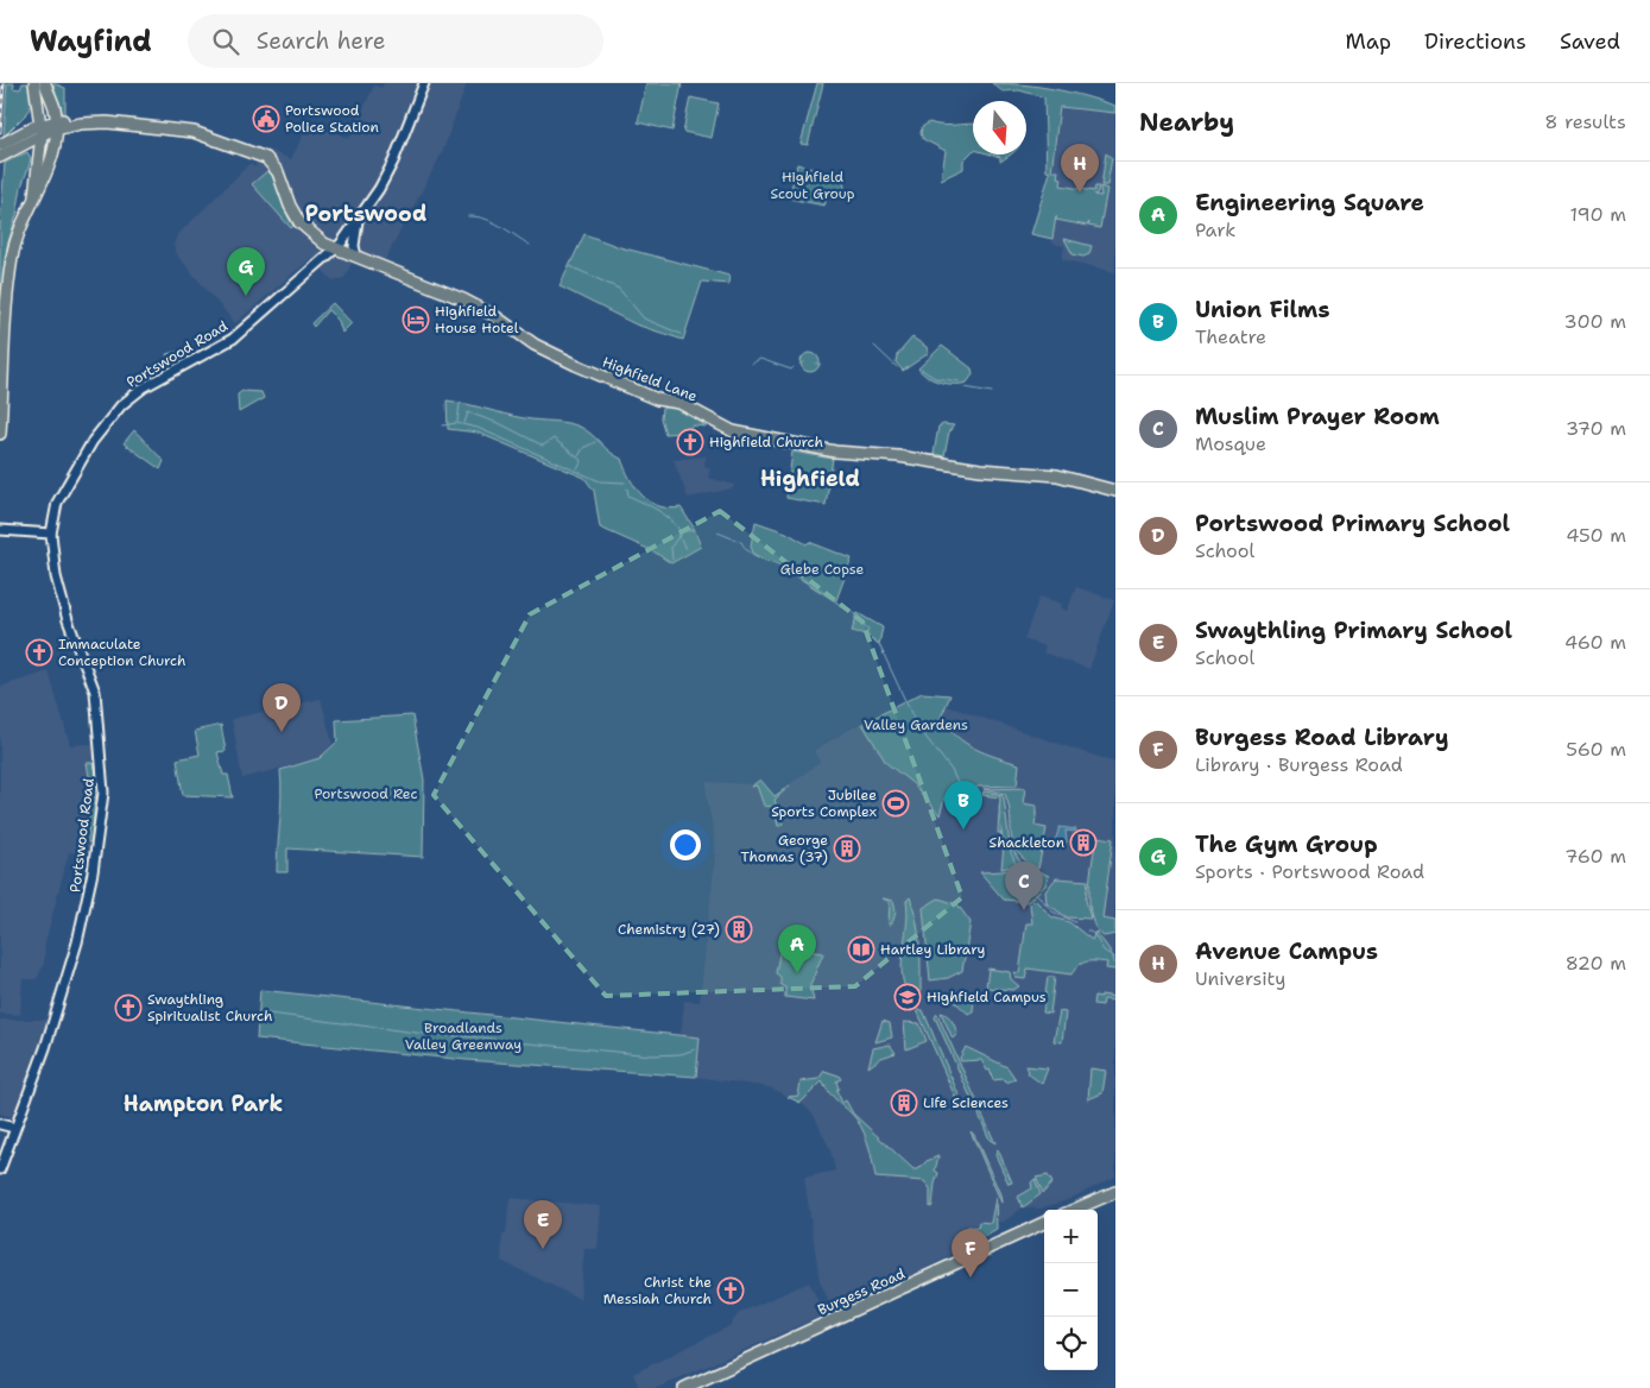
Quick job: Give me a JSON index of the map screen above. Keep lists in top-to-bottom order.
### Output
{
  "streets": {
    "main road": ["Highfield Lane", "Burgess Road"],
    "street": ["Portswood Road"]
  },
  "crossings": [
    ["Portswood Road", "Highfield Lane"]
  ],
  "districts": ["Portswood", "Highfield", "Hampton Park"],
  "parks": [
    "Highfield Scout Group",
    "Glebe Copse",
    "Valley Gardens",
    "Portswood Rec",
    "Broadlands Valley Greenway"
  ],
  "places": {
    "public building": ["Portswood Police Station"],
    "hotel": ["Highfield House Hotel"],
    "church": [
      "Highfield Church",
      "Immaculate Conception Church",
      "Swaythling Spiritualist Church",
      "Christ the Messiah Church"
    ],
    "sports": ["Jubilee Sports Complex"],
    "building": [
      "Shackleton",
      "George Thomas (37)",
      "Chemistry (27)",
      "Life Sciences"
    ],
    "library": ["Hartley Library"],
    "school or university": ["Highfield Campus"]
  },
  "north": "bottom",
  "page": {
    "header": "Wayfind",
    "search": "Search here",
    "nav": ["Map", "Directions", "Saved"],
    "heading": ["Nearby", "8 results"],
    "pins": [
      "H",
      "G",
      "D",
      "B",
      "C",
      "A",
      "E",
      "F"
    ],
    "list": [
      {
        "mark": "A",
        "name": "Engineering Square",
        "note": "Park",
        "value": "190 m"
      },
      {
        "mark": "B",
        "name": "Union Films",
        "note": "Theatre",
        "value": "300 m"
      },
      {
        "mark": "C",
        "name": "Muslim Prayer Room",
        "note": "Mosque",
        "value": "370 m"
      },
      {
        "mark": "D",
        "name": "Portswood Primary School",
        "note": "School",
        "value": "450 m"
      },
      {
        "mark": "E",
        "name": "Swaythling Primary School",
        "note": "School",
        "value": "460 m"
      },
      {
        "mark": "F",
        "name": "Burgess Road Library",
        "note": "Library · Burgess Road",
        "value": "560 m"
      },
      {
        "mark": "G",
        "name": "The Gym Group",
        "note": "Sports · Portswood Road",
        "value": "760 m"
      },
      {
        "mark": "H",
        "name": "Avenue Campus",
        "note": "University",
        "value": "820 m"
      }
    ],
    "map_buttons": ["+", "−"]
  }
}
